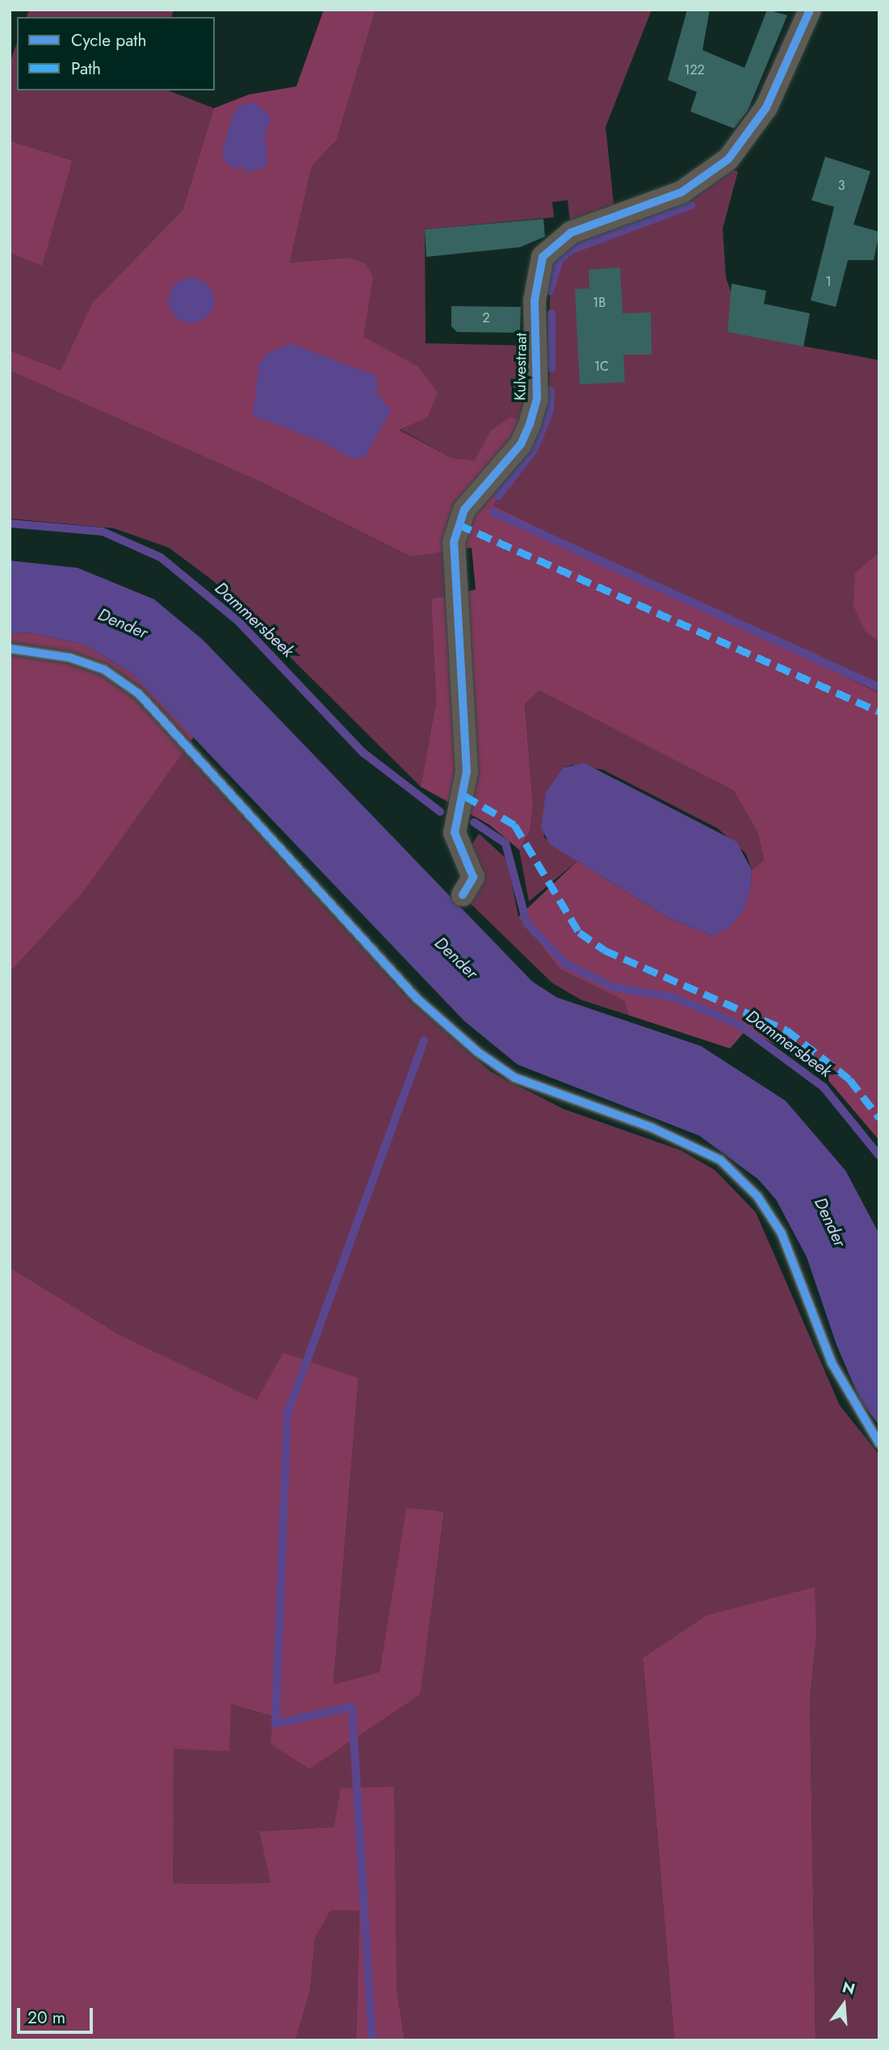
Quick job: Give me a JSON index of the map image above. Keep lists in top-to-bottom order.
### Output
{
  "streets": {
    "street": ["Kulvestraat"]
  },
  "water": ["Dammersbeek", "Dender"],
  "house_numbers": [
    "122",
    "3",
    "1",
    "1B",
    "2",
    "1C"
  ],
  "legend": ["Cycle path", "Path"],
  "scale_bar": "20 m",
  "north": "top"
}
